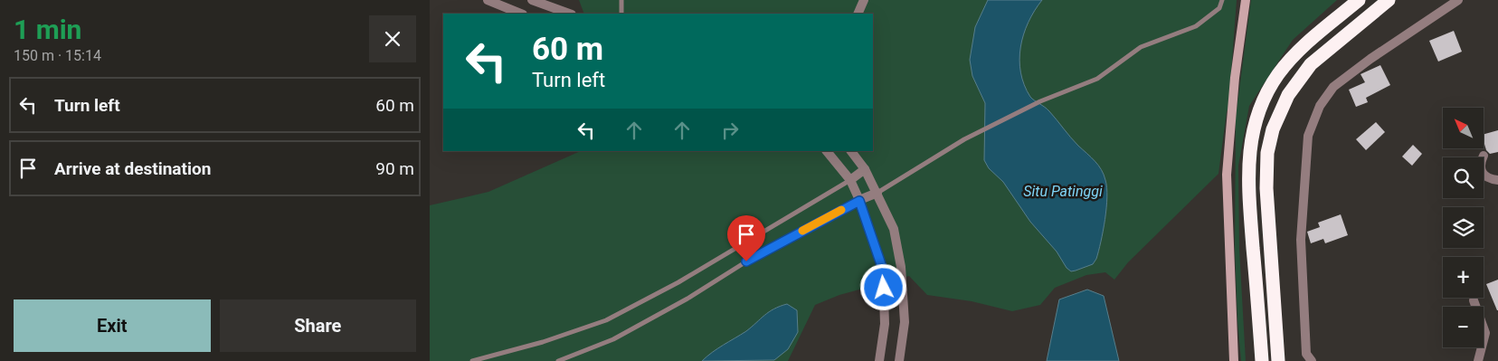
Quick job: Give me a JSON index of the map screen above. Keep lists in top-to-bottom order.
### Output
{
  "water": ["Situ Patinggi"],
  "north": "top left",
  "page": {
    "heading": ["1 min", "150 m · 15:14"],
    "turn": ["60 m", "Turn left"],
    "list": [
      {
        "name": "Turn left",
        "value": "60 m"
      },
      {
        "name": "Arrive at destination",
        "value": "90 m"
      }
    ],
    "map_buttons": ["+", "−"],
    "buttons": ["Exit", "Share"]
  }
}
